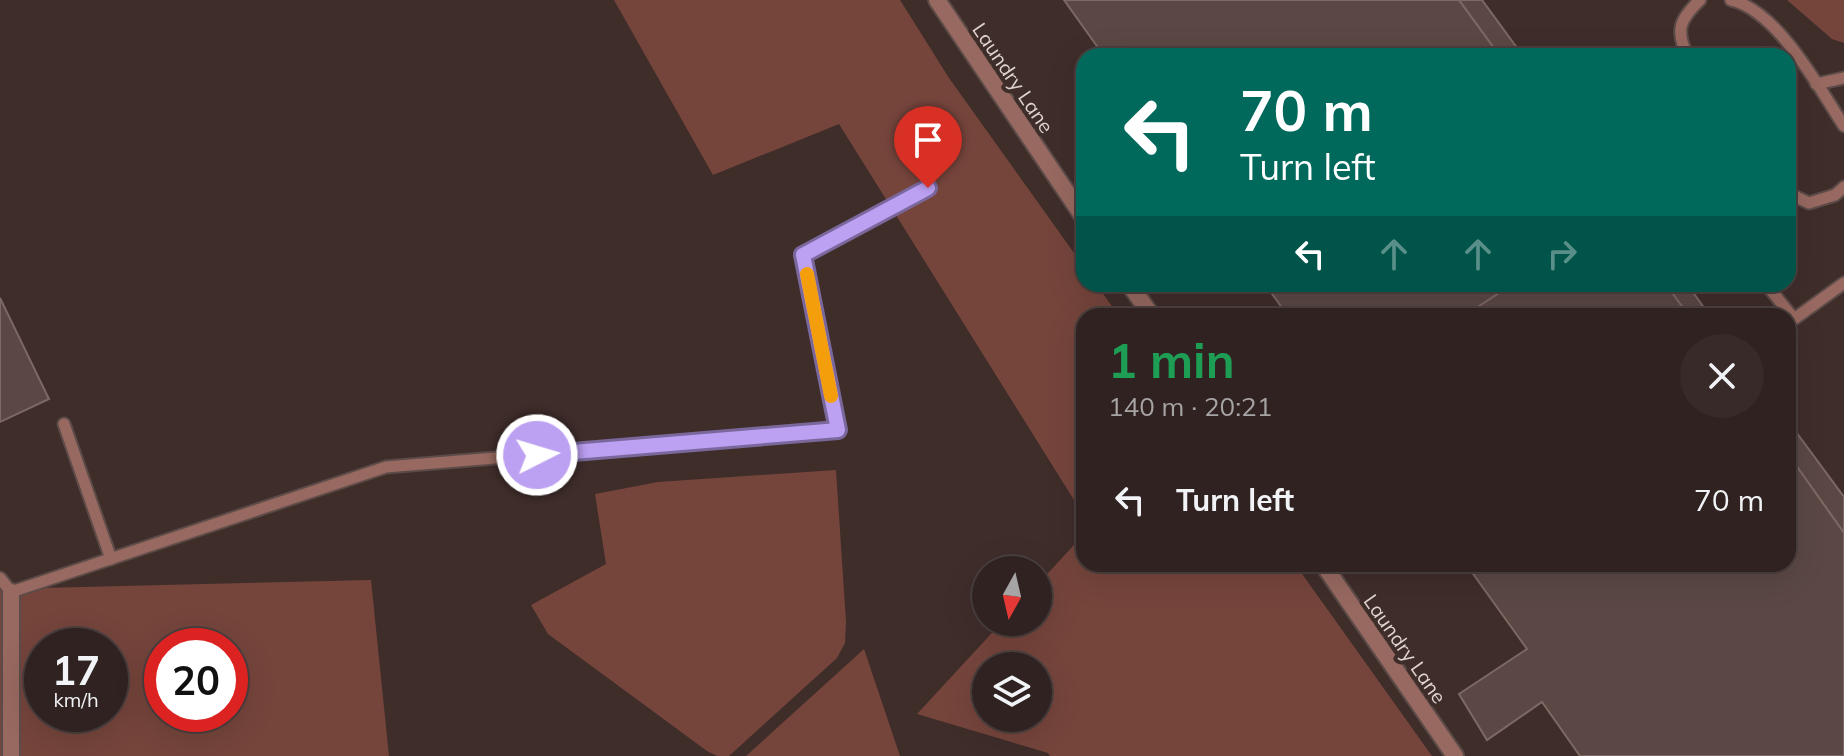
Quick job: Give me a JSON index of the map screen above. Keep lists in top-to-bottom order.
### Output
{
  "streets": {
    "street": ["Laundry Lane"]
  },
  "north": "bottom",
  "page": {
    "turn": ["70 m", "Turn left"],
    "heading": ["1 min", "140 m · 20:21"],
    "list": [
      {
        "name": "Turn left",
        "value": "70 m"
      }
    ],
    "speed": "17 km/h",
    "limit": "20"
  }
}
